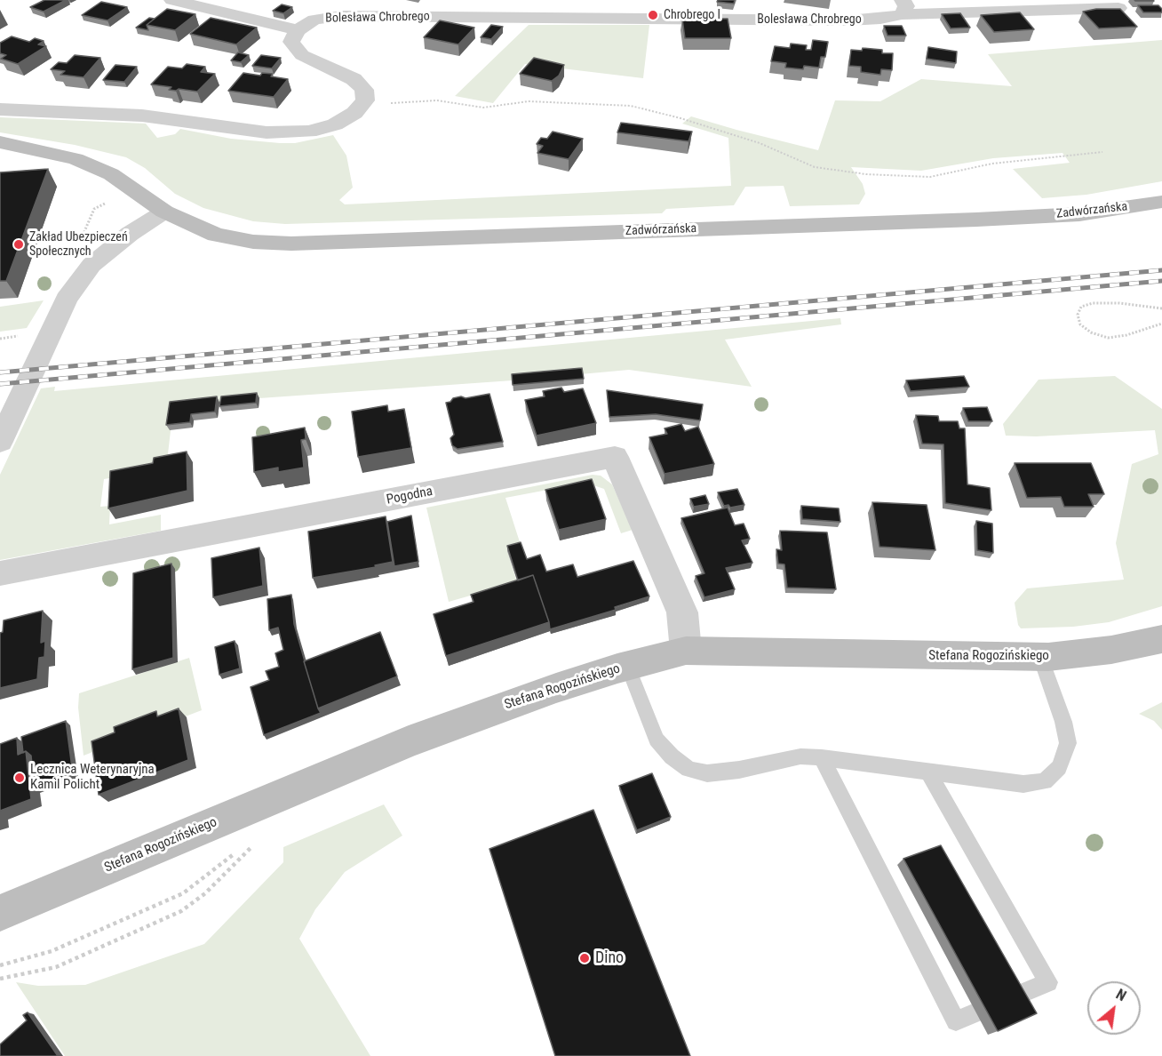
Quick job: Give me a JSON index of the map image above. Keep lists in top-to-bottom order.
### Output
{
  "streets": {
    "street": [
      "Bolesława Chrobrego",
      "Zadwórzańska",
      "Pogodna",
      "Stefana Rogozińskiego"
    ]
  },
  "crossings": [
    ["Pogodna", "Stefana Rogozińskiego"]
  ],
  "places": [
    "Chrobrego I",
    "Zakład Ubezpieczeń Społecznych",
    "Lecznica Weterynaryjna Kamil Policht",
    "Dino"
  ],
  "north": "top right"
}
